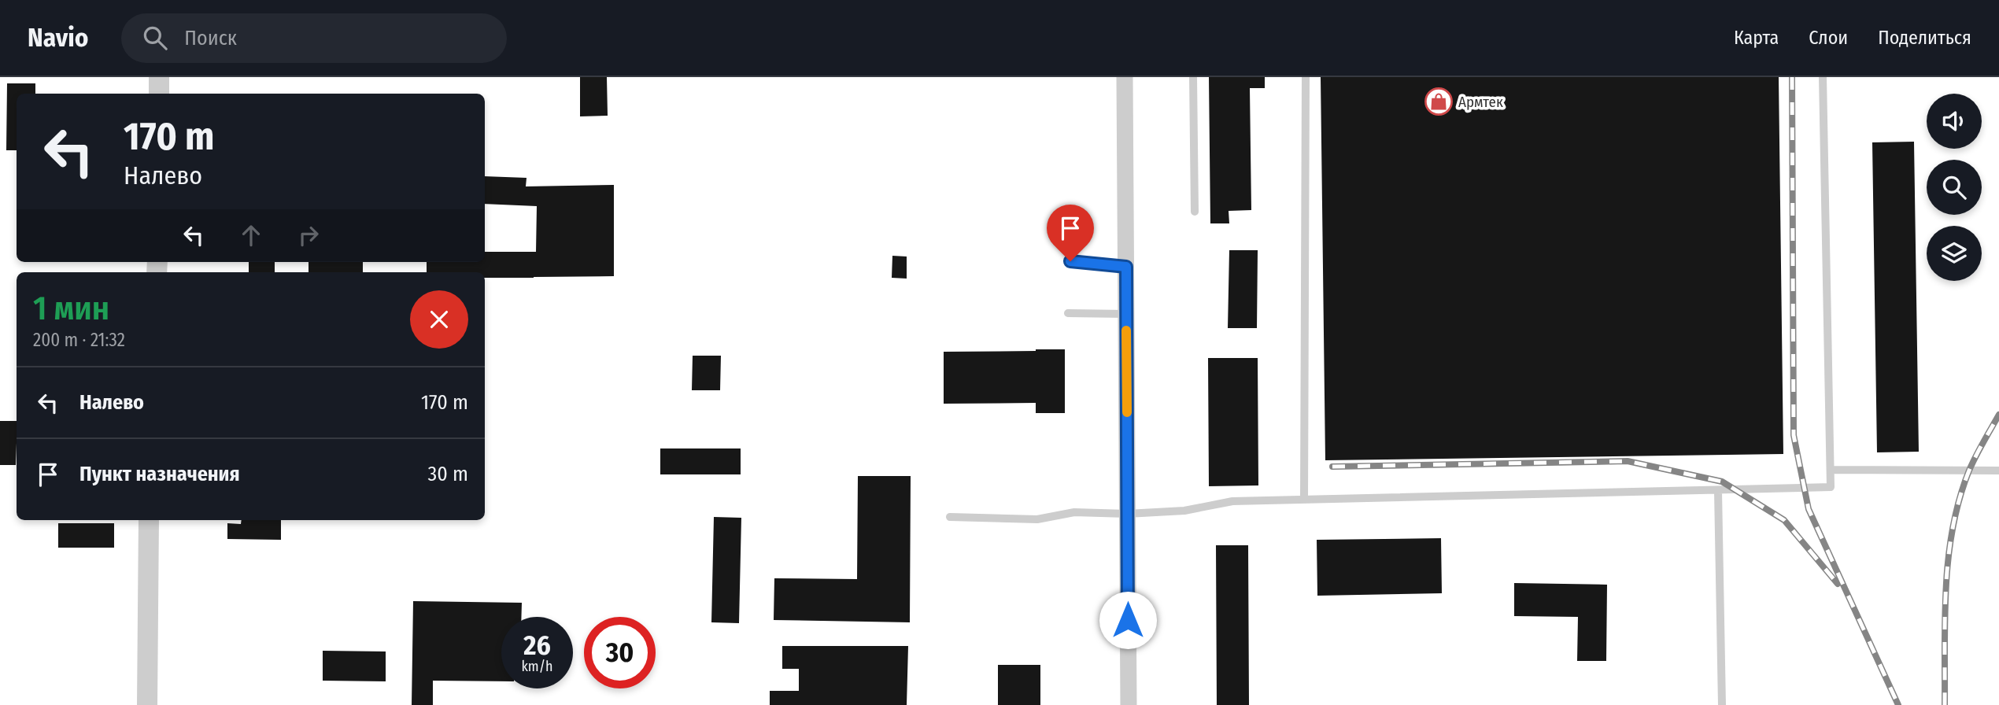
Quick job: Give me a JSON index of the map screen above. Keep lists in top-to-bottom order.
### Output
{
  "places": {
    "shop": ["Армтек"]
  },
  "page": {
    "header": "Navio",
    "search": "Поиск",
    "nav": ["Карта", "Слои", "Поделиться"],
    "turn": ["170 m", "Налево"],
    "heading": ["1 мин", "200 m · 21:32"],
    "list": [
      {
        "name": "Налево",
        "value": "170 m"
      },
      {
        "name": "Пункт назначения",
        "value": "30 m"
      }
    ],
    "speed": "26 km/h",
    "limit": "30"
  }
}
